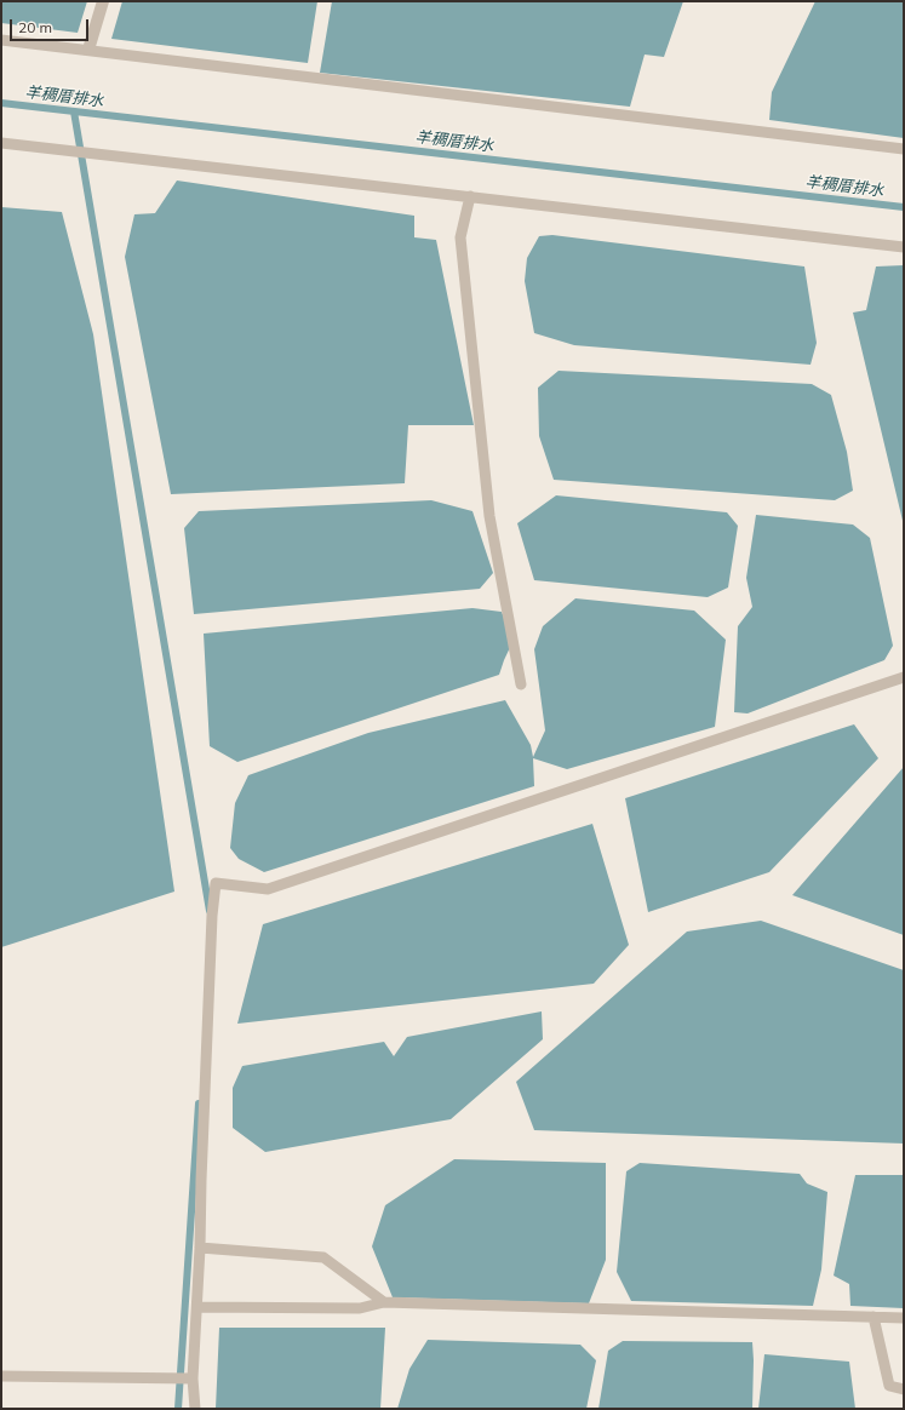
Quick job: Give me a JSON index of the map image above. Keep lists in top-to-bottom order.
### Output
{
  "water": ["羊稠厝排水"],
  "scale_bar": "20 m"
}
